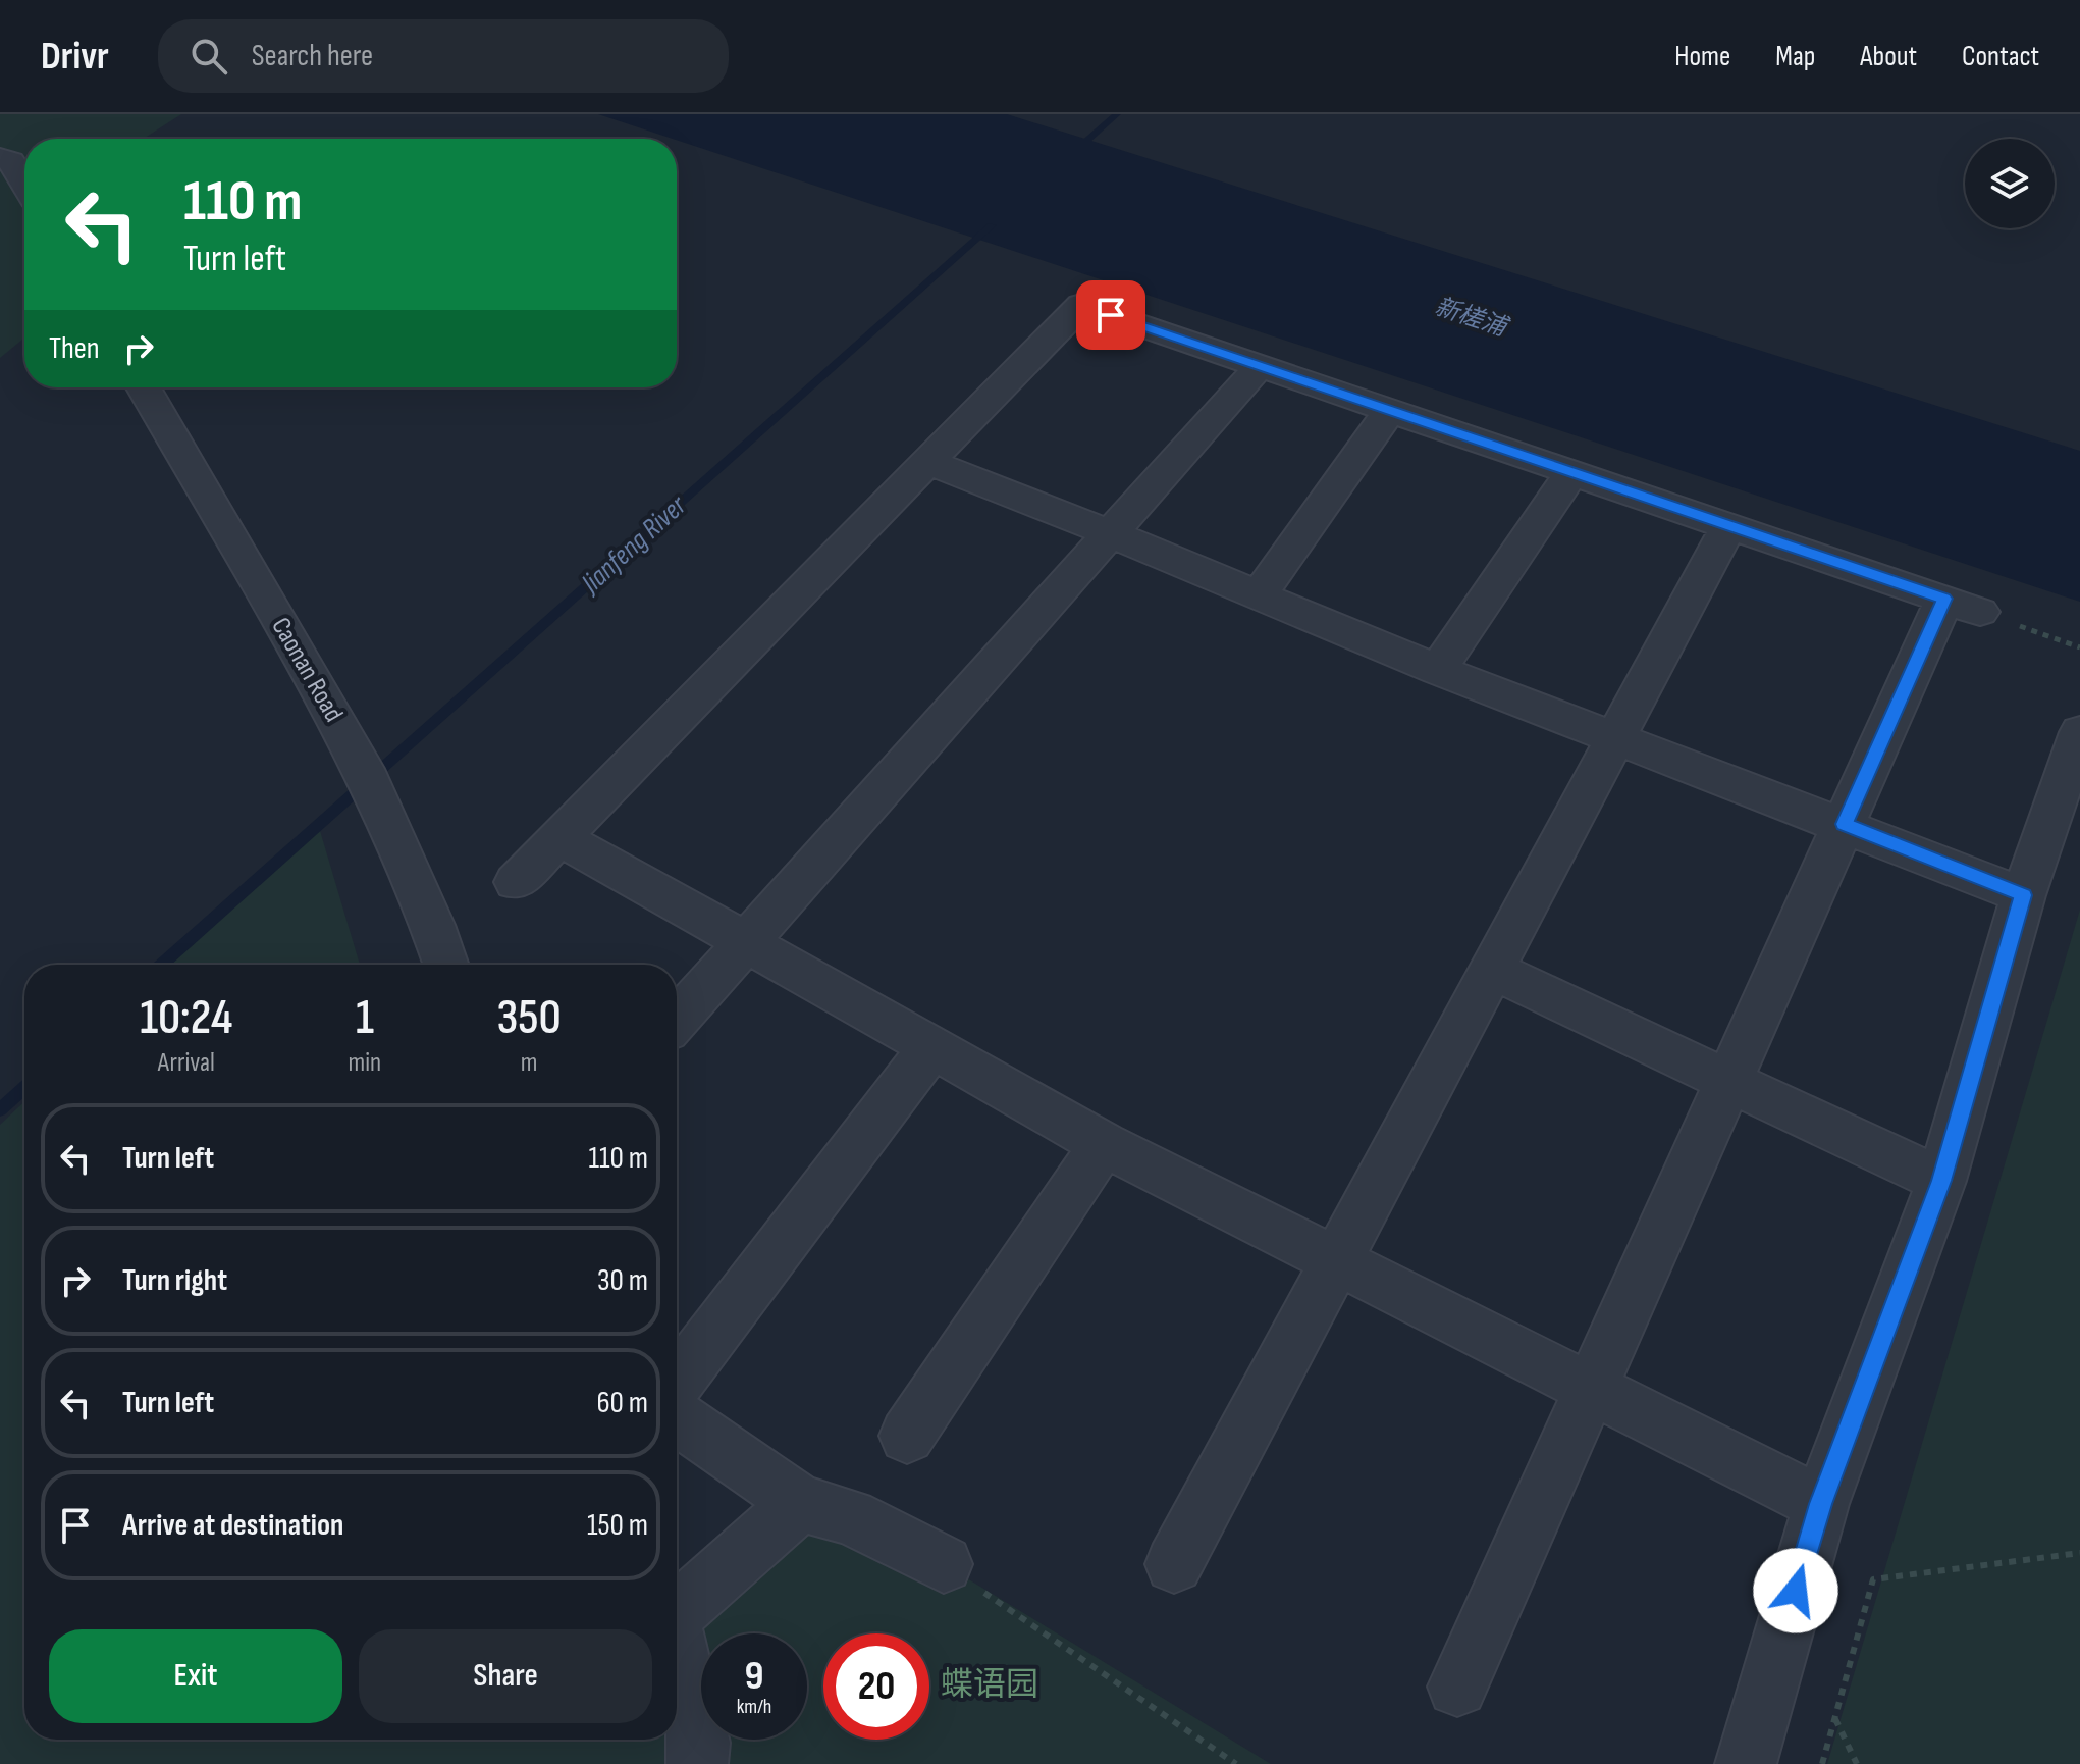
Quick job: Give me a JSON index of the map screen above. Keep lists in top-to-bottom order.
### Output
{
  "streets": {
    "street": ["Caonan Road"]
  },
  "water": ["新槎浦", "Jianfeng River"],
  "parks": ["蝶语园"],
  "page": {
    "header": "Drivr",
    "search": "Search here",
    "nav": [
      "Home",
      "Map",
      "About",
      "Contact"
    ],
    "turn": ["110 m", "Turn left"],
    "then": "Then",
    "eta": [
      "10:24",
      "Arrival",
      "1",
      "min",
      "350",
      "m"
    ],
    "list": [
      {
        "name": "Turn left",
        "value": "110 m"
      },
      {
        "name": "Turn right",
        "value": "30 m"
      },
      {
        "name": "Turn left",
        "value": "60 m"
      },
      {
        "name": "Arrive at destination",
        "value": "150 m"
      }
    ],
    "buttons": ["Exit", "Share"],
    "speed": "9 km/h",
    "limit": "20"
  }
}
